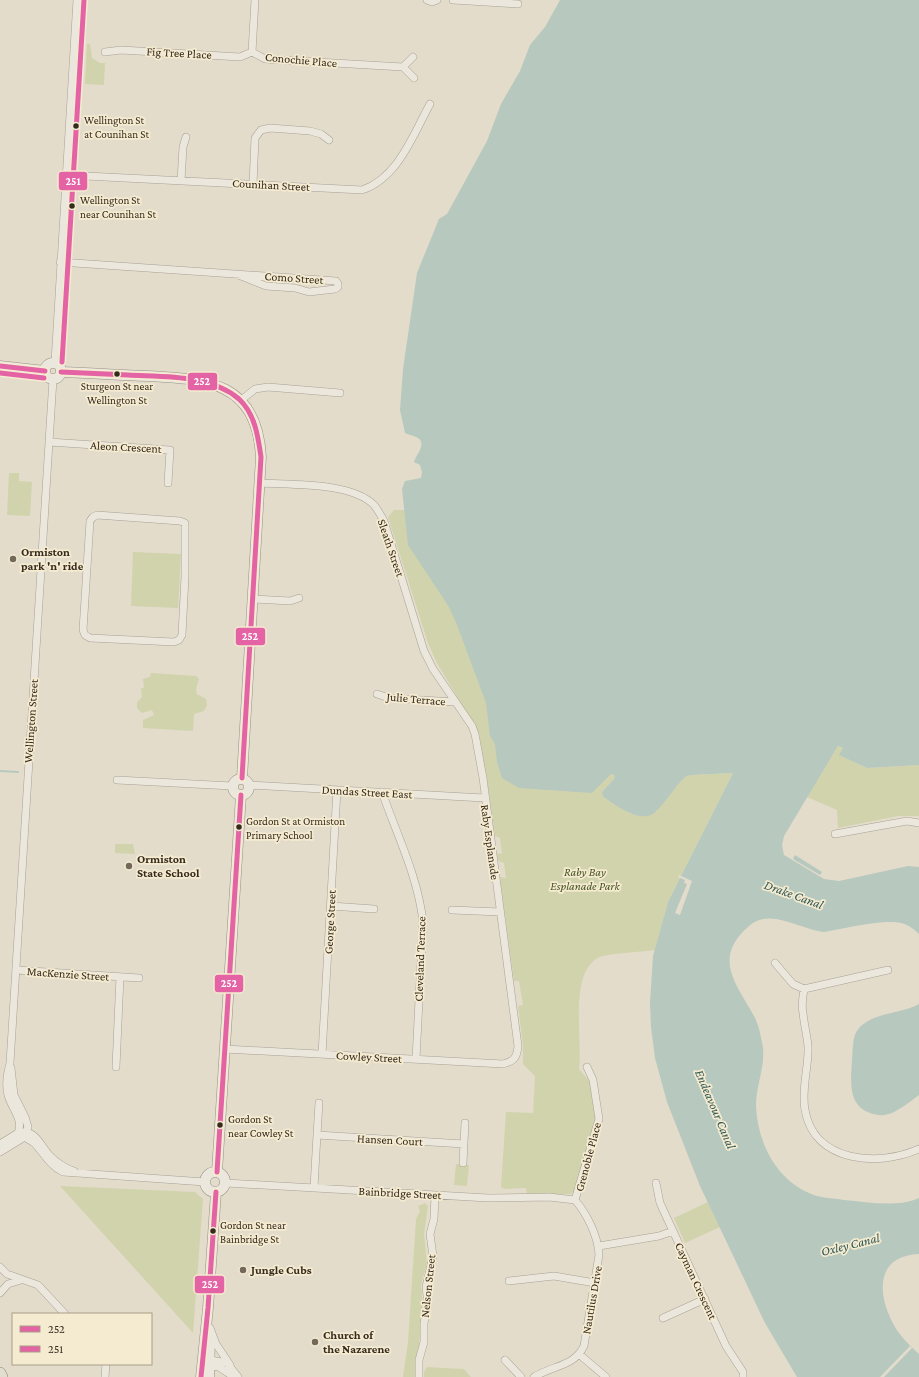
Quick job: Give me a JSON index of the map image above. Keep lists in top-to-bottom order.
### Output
{
  "streets": {
    "street": [
      "Fig Tree Place",
      "Conochie Place",
      "Counihan Street",
      "Como Street",
      "Aleon Crescent",
      "Sleath Street",
      "Julie Terrace",
      "Wellington Street",
      "Dundas Street East",
      "Raby Esplanade",
      "George Street",
      "Cleveland Terrace",
      "MacKenzie Street",
      "Cowley Street",
      "Hansen Court",
      "Grenoble Place",
      "Bainbridge Street",
      "Cayman Crescent",
      "Nelson Street",
      "Nautilus Drive"
    ]
  },
  "crossings": [
    ["Fig Tree Place", "Conochie Place"],
    ["Aleon Crescent", "Wellington Street"],
    ["Sleath Street", "Raby Esplanade"],
    ["Julie Terrace", "Raby Esplanade"],
    ["Wellington Street", "MacKenzie Street"],
    ["Dundas Street East", "Raby Esplanade"],
    ["Dundas Street East", "George Street"],
    ["Dundas Street East", "Cleveland Terrace"],
    ["Raby Esplanade", "Cowley Street"],
    ["George Street", "Cowley Street"],
    ["Cleveland Terrace", "Cowley Street"],
    ["Grenoble Place", "Bainbridge Street"],
    ["Grenoble Place", "Nautilus Drive"],
    ["Bainbridge Street", "Nelson Street"],
    ["Bainbridge Street", "Nautilus Drive"],
    ["Cayman Crescent", "Nautilus Drive"]
  ],
  "water": ["Drake Canal", "Endeavour Canal", "Oxley Canal"],
  "parks": ["Raby Bay Esplanade Park"],
  "places": [
    "Wellington St at Counihan St",
    "Wellington St near Counihan St",
    "Sturgeon St near Wellington St",
    "Ormiston park 'n' ride",
    "Gordon St at Ormiston Primary School",
    "Ormiston State School",
    "Gordon St near Cowley St",
    "Gordon St near Bainbridge St",
    "Jungle Cubs",
    "Church of the Nazarene"
  ],
  "lines": ["transit line 251", "transit line 252"],
  "legend": ["252", "251"]
}
